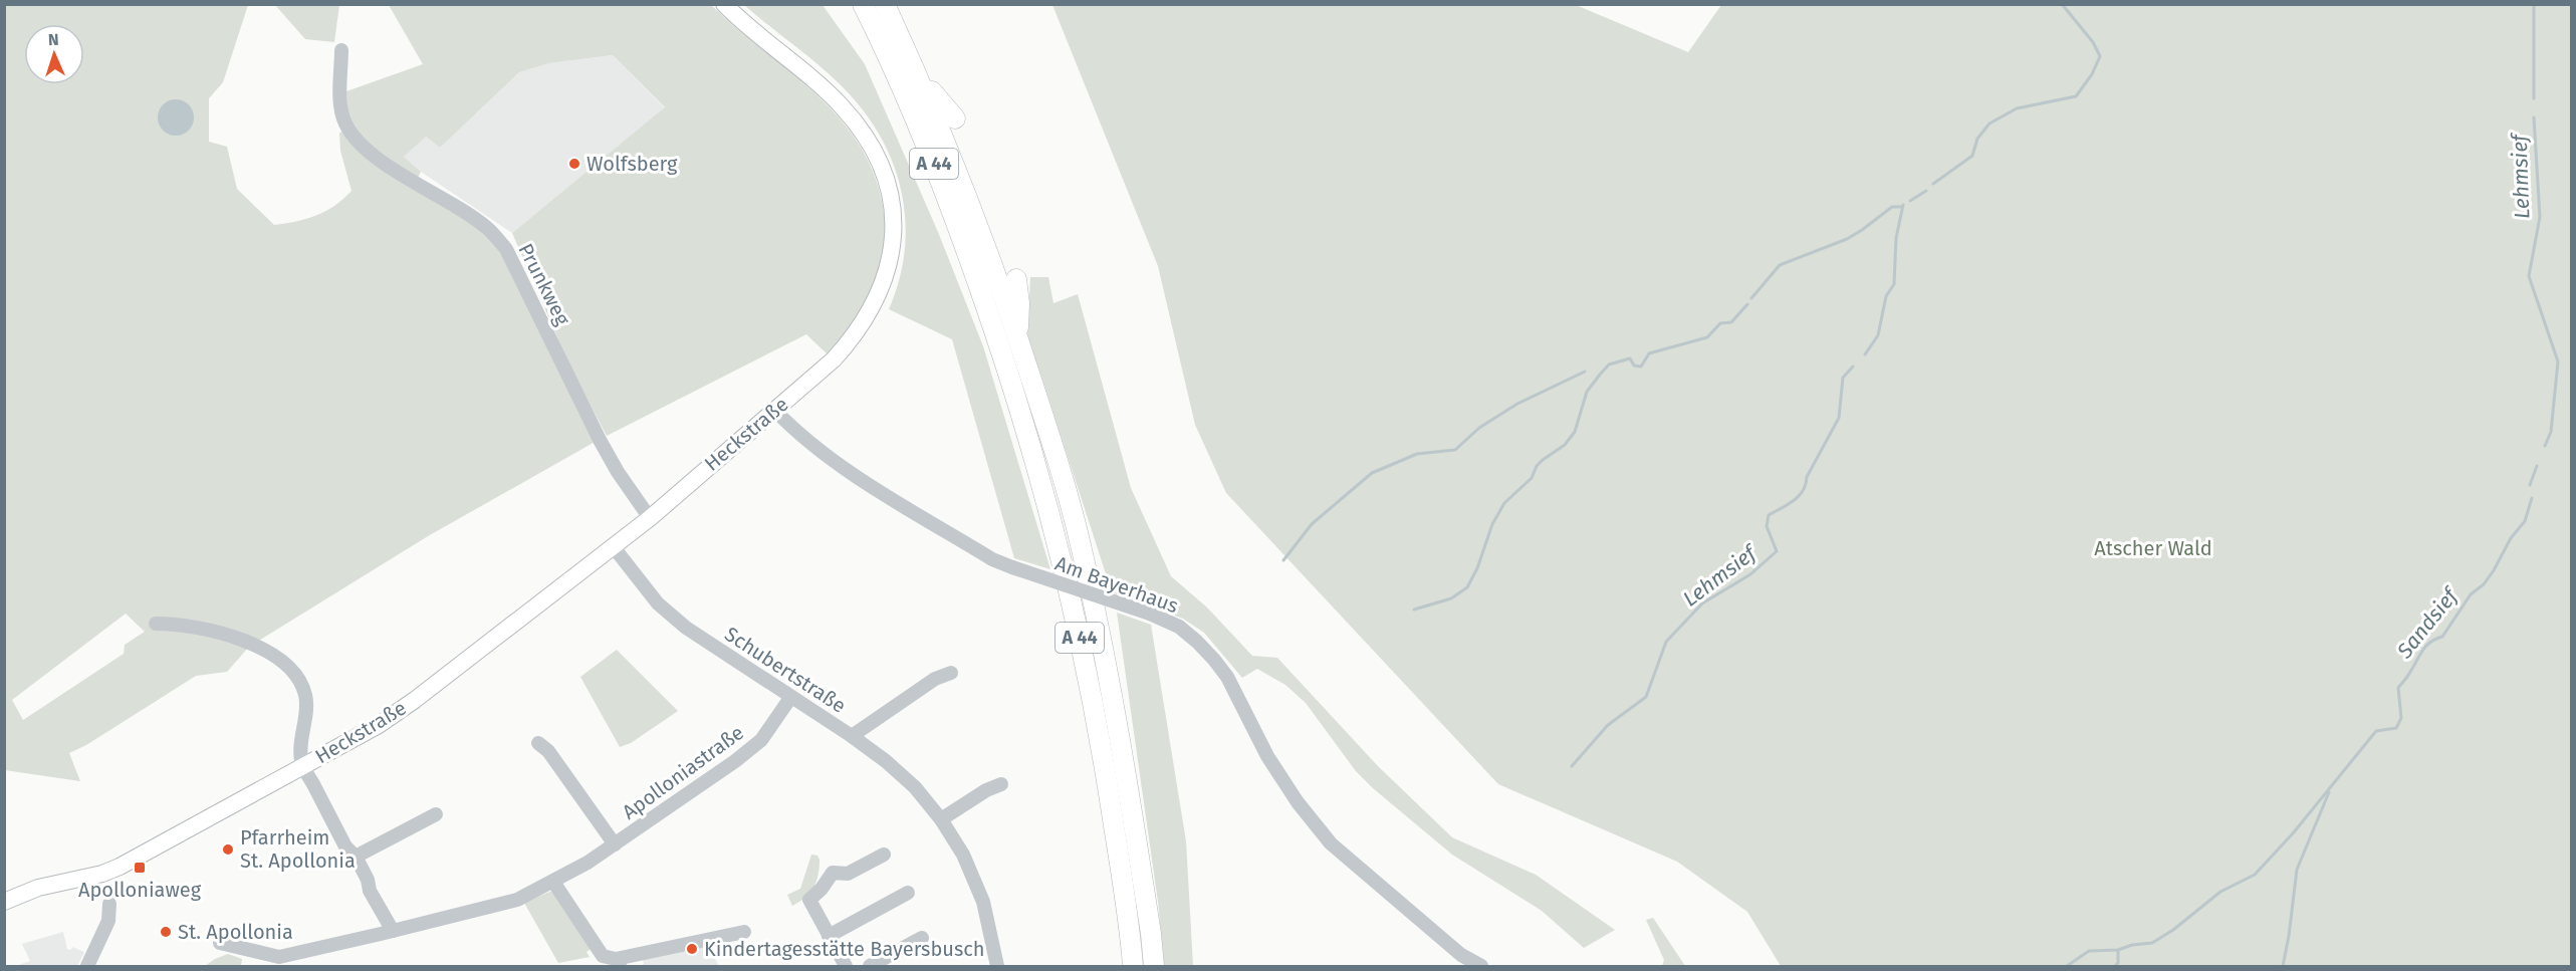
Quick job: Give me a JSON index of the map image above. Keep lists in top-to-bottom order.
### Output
{
  "streets": {
    "highway": ["A 44"],
    "main road": ["Heckstraße"],
    "street": [
      "Prunkweg",
      "Am Bayerhaus",
      "Schubertstraße",
      "Apolloniastraße"
    ]
  },
  "crossings": [
    ["Prunkweg", "Heckstraße"],
    ["Heckstraße", "Am Bayerhaus"],
    ["Heckstraße", "Schubertstraße"],
    ["Schubertstraße", "Apolloniastraße"]
  ],
  "water": ["Lehmsief", "Sandsief"],
  "parks": ["Atscher Wald"],
  "places": {
    "other": [
      "Wolfsberg",
      "Pfarrheim St. Apollonia",
      "St. Apollonia",
      "Kindertagesstätte Bayersbusch"
    ],
    "transit": ["Apolloniaweg"]
  },
  "north": "top"
}
